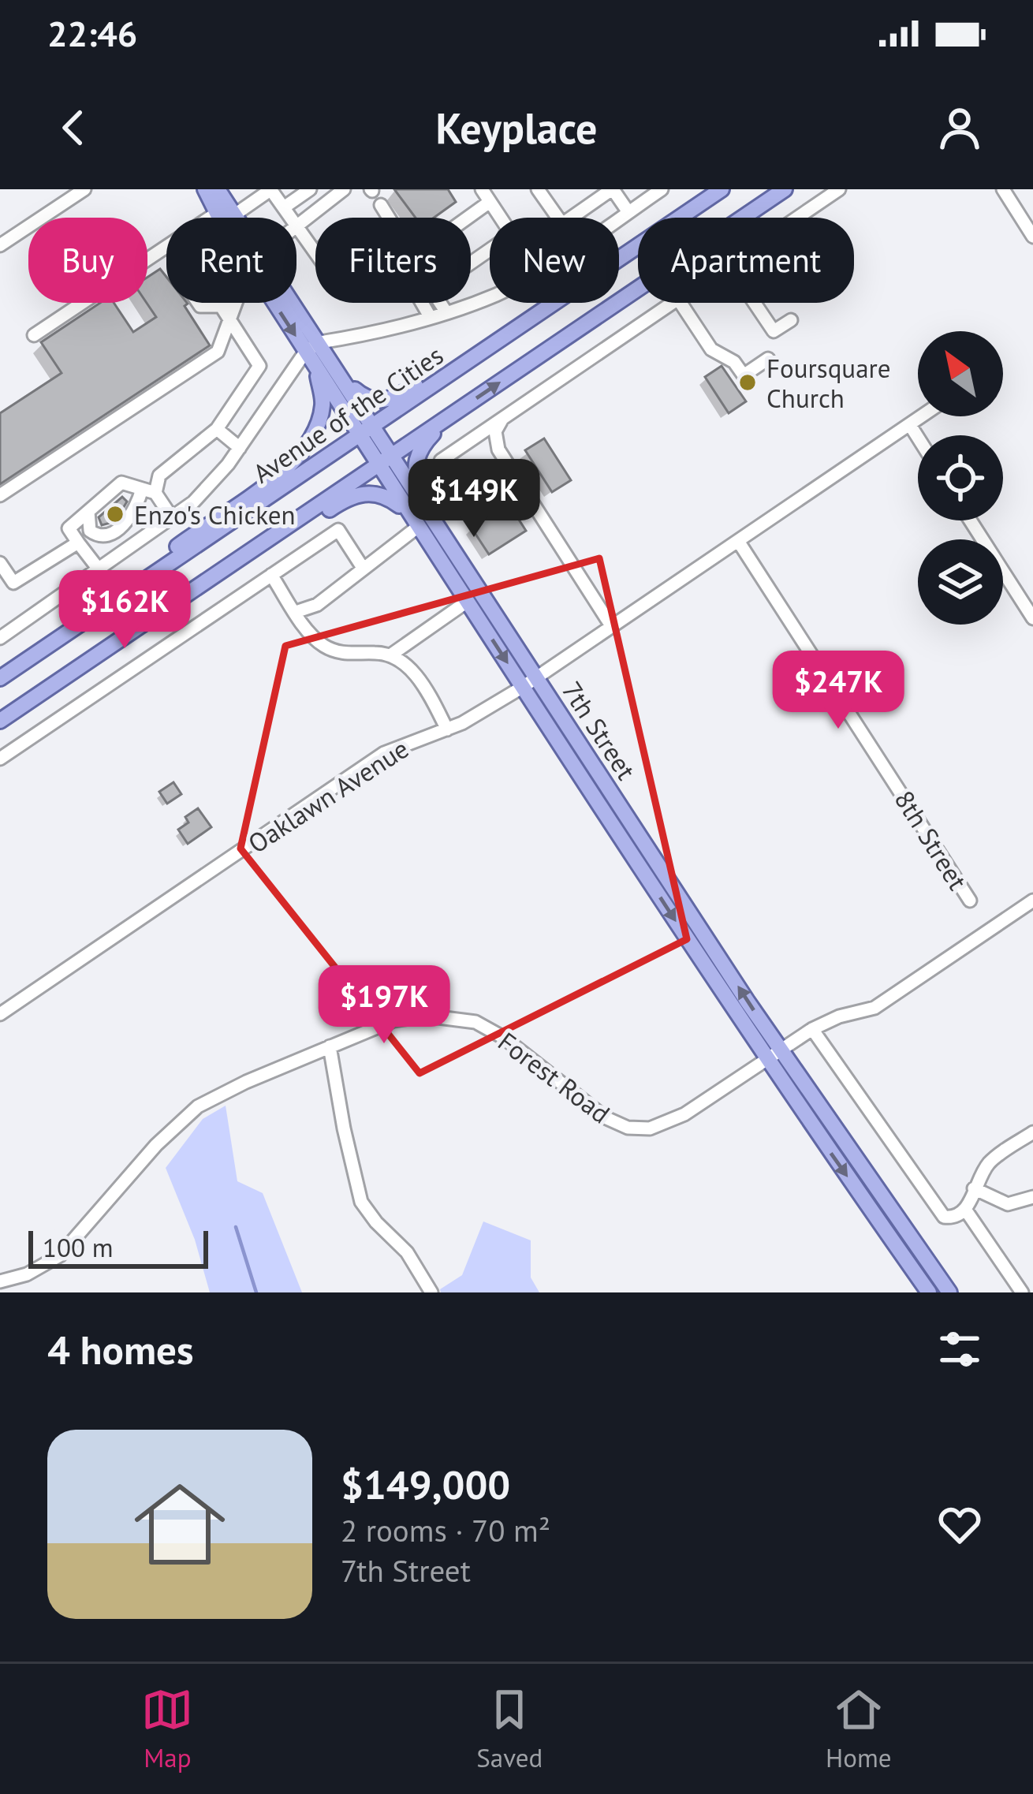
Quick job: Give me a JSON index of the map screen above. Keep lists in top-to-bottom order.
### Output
{
  "streets": {
    "main road": ["Avenue of the Cities", "7th Street"],
    "street": ["Oaklawn Avenue", "8th Street", "Forest Road"]
  },
  "crossings": [
    ["Avenue of the Cities", "7th Street"],
    ["7th Street", "Oaklawn Avenue"],
    ["7th Street", "Forest Road"],
    ["Oaklawn Avenue", "8th Street"]
  ],
  "places": ["Foursquare Church", "Enzo's Chicken"],
  "scale_bar": "100 m",
  "north": "top left",
  "page": {
    "status": "22:46",
    "header": "Keyplace",
    "chip": [
      "Buy",
      "Rent",
      "Filters",
      "New",
      "Apartment"
    ],
    "price": [
      "$149K",
      "$162K",
      "$247K",
      "$197K"
    ],
    "scale": "100 m",
    "heading": "4 homes",
    "list": [
      {
        "name": "$149,000",
        "note": "2 rooms · 70 m² · 7th Street"
      }
    ],
    "tabs": ["Map", "Saved", "Home"]
  }
}
